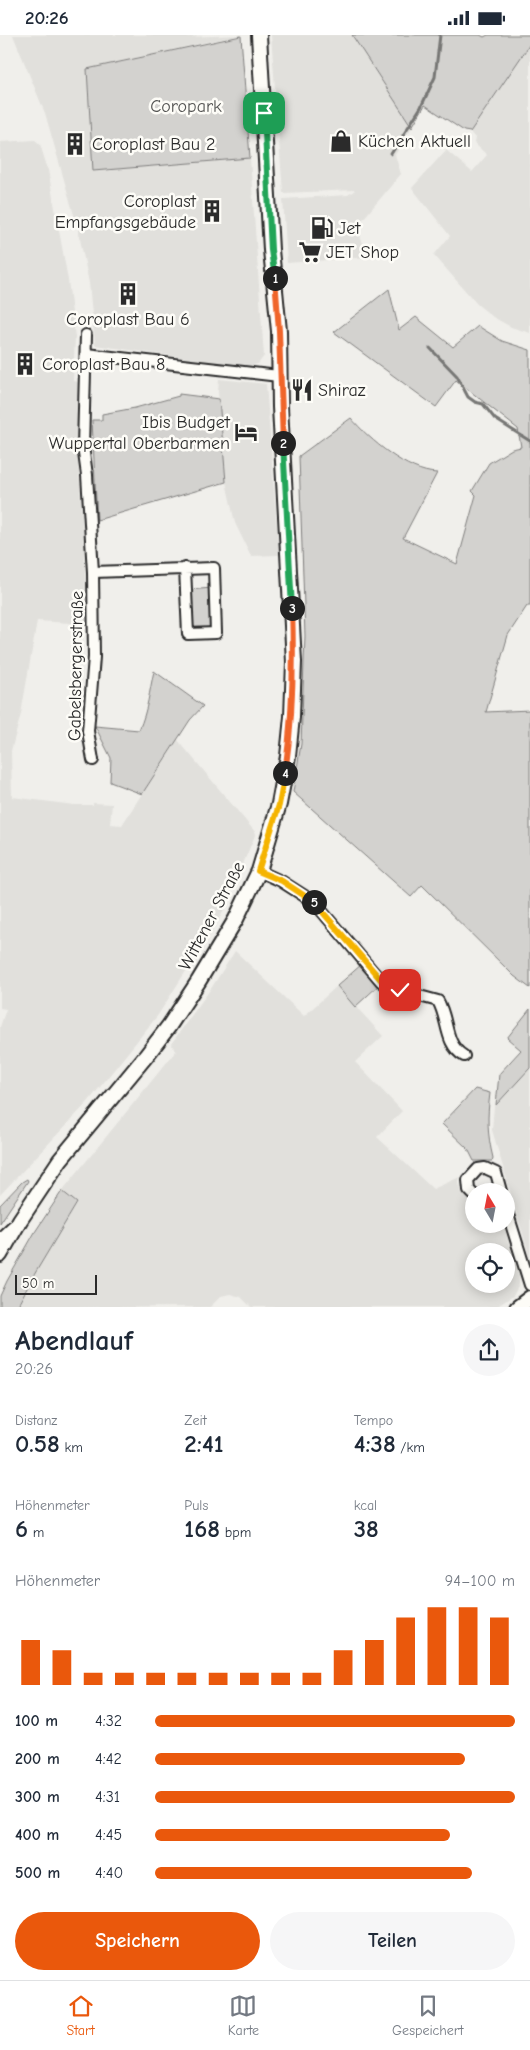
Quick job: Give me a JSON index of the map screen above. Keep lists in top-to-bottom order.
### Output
{
  "streets": {
    "main road": ["Wittener Straße"],
    "street": ["Gabelsbergerstraße"]
  },
  "parks": ["Coropark"],
  "places": {
    "shop": ["Küchen Aktuell"],
    "building": [
      "Coroplast Bau 2",
      "Coroplast Empfangsgebäude",
      "Coroplast Bau 6",
      "Coroplast Bau 8"
    ],
    "fuel station": ["Jet"],
    "supermarket": ["JET Shop"],
    "restaurant": ["Shiraz"],
    "hotel": ["Ibis Budget Wuppertal Oberbarmen"]
  },
  "scale_bar": "50 m",
  "north": "top",
  "page": {
    "status": "20:26",
    "pins": [
      "1",
      "2",
      "3",
      "4",
      "5"
    ],
    "scale": "50 m",
    "heading": ["Abendlauf", "20:26"],
    "stats": [
      ["Distanz", "0.58 km"],
      ["Zeit", "2:41"],
      ["Tempo", "4:38 /km"],
      ["Höhenmeter", "6 m"],
      ["Puls", "168 bpm"],
      ["kcal", "38"]
    ],
    "chart": ["Höhenmeter", "94–100 m"],
    "list": [
      {
        "name": "100 m",
        "note": "4:32"
      },
      {
        "name": "200 m",
        "note": "4:42"
      },
      {
        "name": "300 m",
        "note": "4:31"
      },
      {
        "name": "400 m",
        "note": "4:45"
      },
      {
        "name": "500 m",
        "note": "4:40"
      }
    ],
    "buttons": ["Speichern", "Teilen"],
    "tabs": ["Start", "Karte", "Gespeichert"]
  }
}
